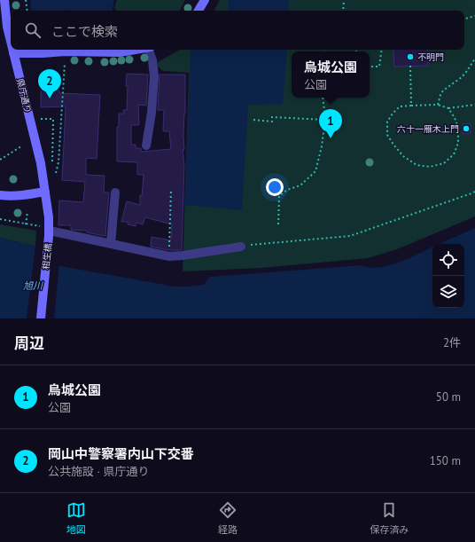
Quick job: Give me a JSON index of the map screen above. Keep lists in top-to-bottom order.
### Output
{
  "streets": {
    "street": ["県庁通り", "相生橋"]
  },
  "crossings": [
    ["県庁通り", "相生橋"]
  ],
  "water": ["旭川"],
  "places": ["不明門", "六十一雁木上門"],
  "page": {
    "search": "ここで検索",
    "popup": ["烏城公園", "公園"],
    "pins": ["2", "1"],
    "heading": ["周辺", "2件"],
    "list": [
      {
        "mark": "1",
        "name": "烏城公園",
        "note": "公園",
        "value": "50 m"
      },
      {
        "mark": "2",
        "name": "岡山中警察署内山下交番",
        "note": "公共施設 · 県庁通り",
        "value": "150 m"
      }
    ],
    "nav": ["地図", "経路", "保存済み"]
  }
}
